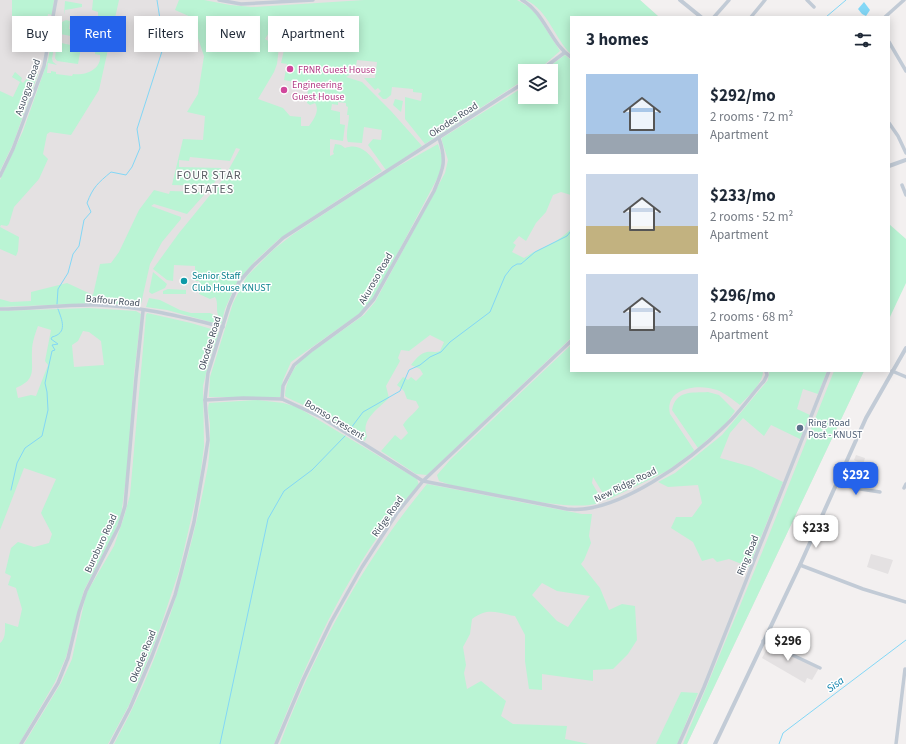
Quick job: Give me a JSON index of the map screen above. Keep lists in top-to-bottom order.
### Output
{
  "streets": {
    "street": [
      "Asuogya Road",
      "Okodee Road",
      "Akuroso Road",
      "Baffour Road",
      "Bomso Crescent",
      "New Ridge Road",
      "Ridge Road",
      "Buroburo Road",
      "Ring Road"
    ]
  },
  "crossings": [
    ["Okodee Road", "Akuroso Road"],
    ["Okodee Road", "Baffour Road"],
    ["Okodee Road", "Bomso Crescent"],
    ["Akuroso Road", "Bomso Crescent"],
    ["Baffour Road", "Buroburo Road"],
    ["Bomso Crescent", "New Ridge Road"],
    ["Bomso Crescent", "Ridge Road"],
    ["New Ridge Road", "Ridge Road"]
  ],
  "districts": ["FOUR STAR ESTATES"],
  "water": ["Sisa"],
  "places": [
    "FRNR Guest House",
    "Engineering Guest House",
    "Senior Staff Club House KNUST",
    "Ring Road Post - KNUST"
  ],
  "page": {
    "chip": [
      "Buy",
      "Rent",
      "Filters",
      "New",
      "Apartment"
    ],
    "heading": "3 homes",
    "list": [
      {
        "name": "$292/mo",
        "note": "2 rooms · 72 m² · Apartment"
      },
      {
        "name": "$233/mo",
        "note": "2 rooms · 52 m² · Apartment"
      },
      {
        "name": "$296/mo",
        "note": "2 rooms · 68 m² · Apartment"
      }
    ],
    "price": ["$292", "$233", "$296"]
  }
}
